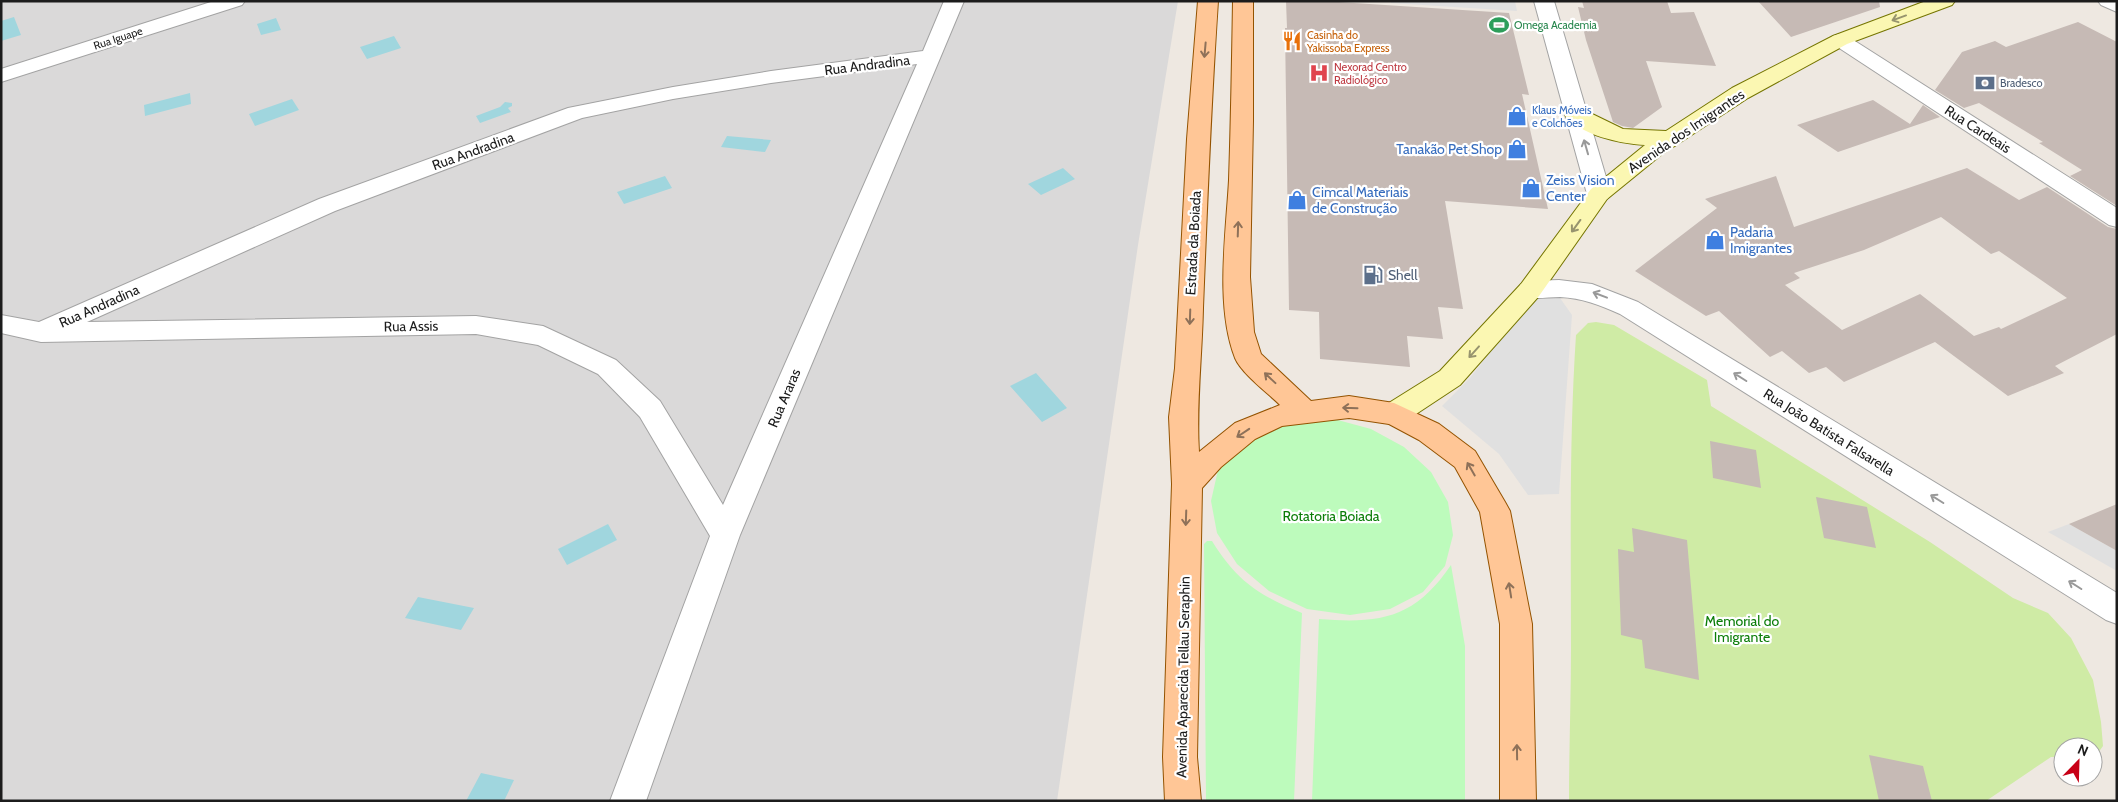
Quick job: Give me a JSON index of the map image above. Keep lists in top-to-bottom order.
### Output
{
  "streets": {
    "main road": ["Avenida dos Imigrantes", "Estrada da Boiada", "Avenida Aparecida Tellau Seraphin"],
    "street": [
      "Rua Iguape",
      "Rua Andradina",
      "Rua Cardeais",
      "Rua Assis",
      "Rua Araras",
      "Rua João Batista Falsarella"
    ]
  },
  "crossings": [
    ["Rua Andradina", "Rua Assis"],
    ["Rua Andradina", "Rua Araras"],
    ["Rua Cardeais", "Avenida dos Imigrantes"],
    ["Avenida dos Imigrantes", "Rua João Batista Falsarella"],
    ["Estrada da Boiada", "Avenida Aparecida Tellau Seraphin"],
    ["Rua Assis", "Rua Araras"]
  ],
  "one_way": ["Avenida dos Imigrantes", "Rua João Batista Falsarella"],
  "parks": ["Rotatoria Boiada", "Memorial do Imigrante"],
  "places": {
    "sports": ["Omega Academia"],
    "restaurant": ["Casinha do Yakissoba Express"],
    "hospital": ["Nexorad Centro Radiológico"],
    "bank": ["Bradesco"],
    "shop": [
      "Klaus Móveis e Colchões",
      "Tanakão Pet Shop",
      "Zeiss Vision Center",
      "Cimcal Materiais de Construção",
      "Padaria Imigrantes"
    ],
    "fuel station": ["Shell"]
  },
  "north": "top right"
}
